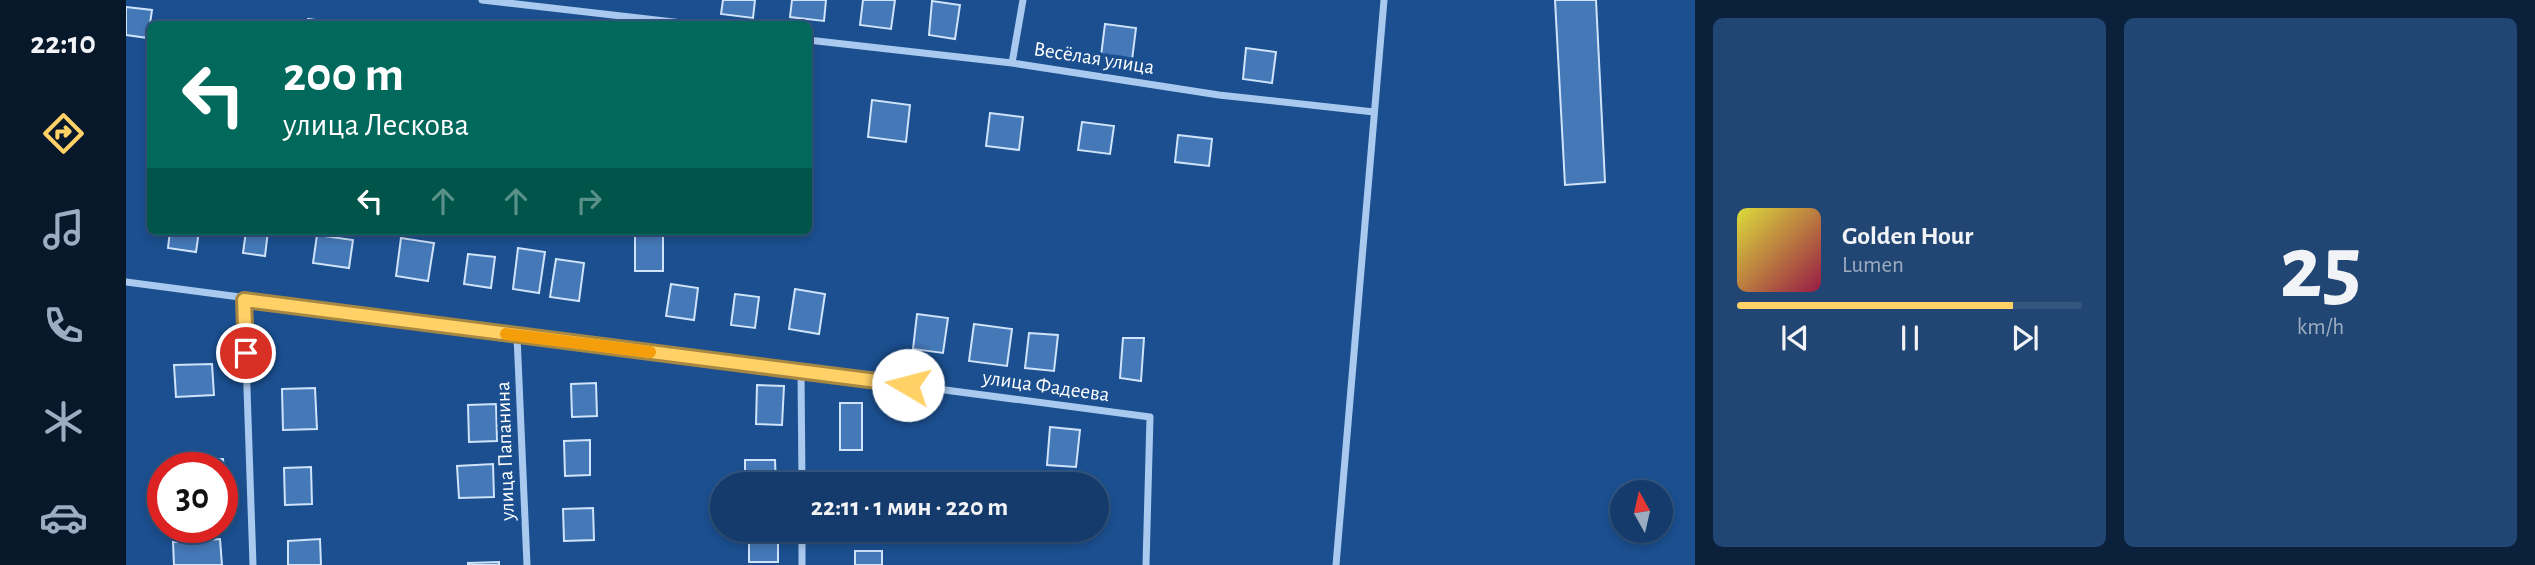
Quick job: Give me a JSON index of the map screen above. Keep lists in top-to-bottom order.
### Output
{
  "streets": {
    "street": ["Весёлая улица", "улица Фадеева", "улица Папанина"]
  },
  "crossings": [
    ["улица Фадеева", "улица Папанина"]
  ],
  "north": "top",
  "page": {
    "tabs": "22:10",
    "tile": ["25", "km/h"],
    "turn": ["200 m", "улица Лескова"],
    "song": ["Golden Hour", "Lumen"],
    "limit": "30",
    "trip": "22:11 · 1 мин · 220 m"
  }
}
